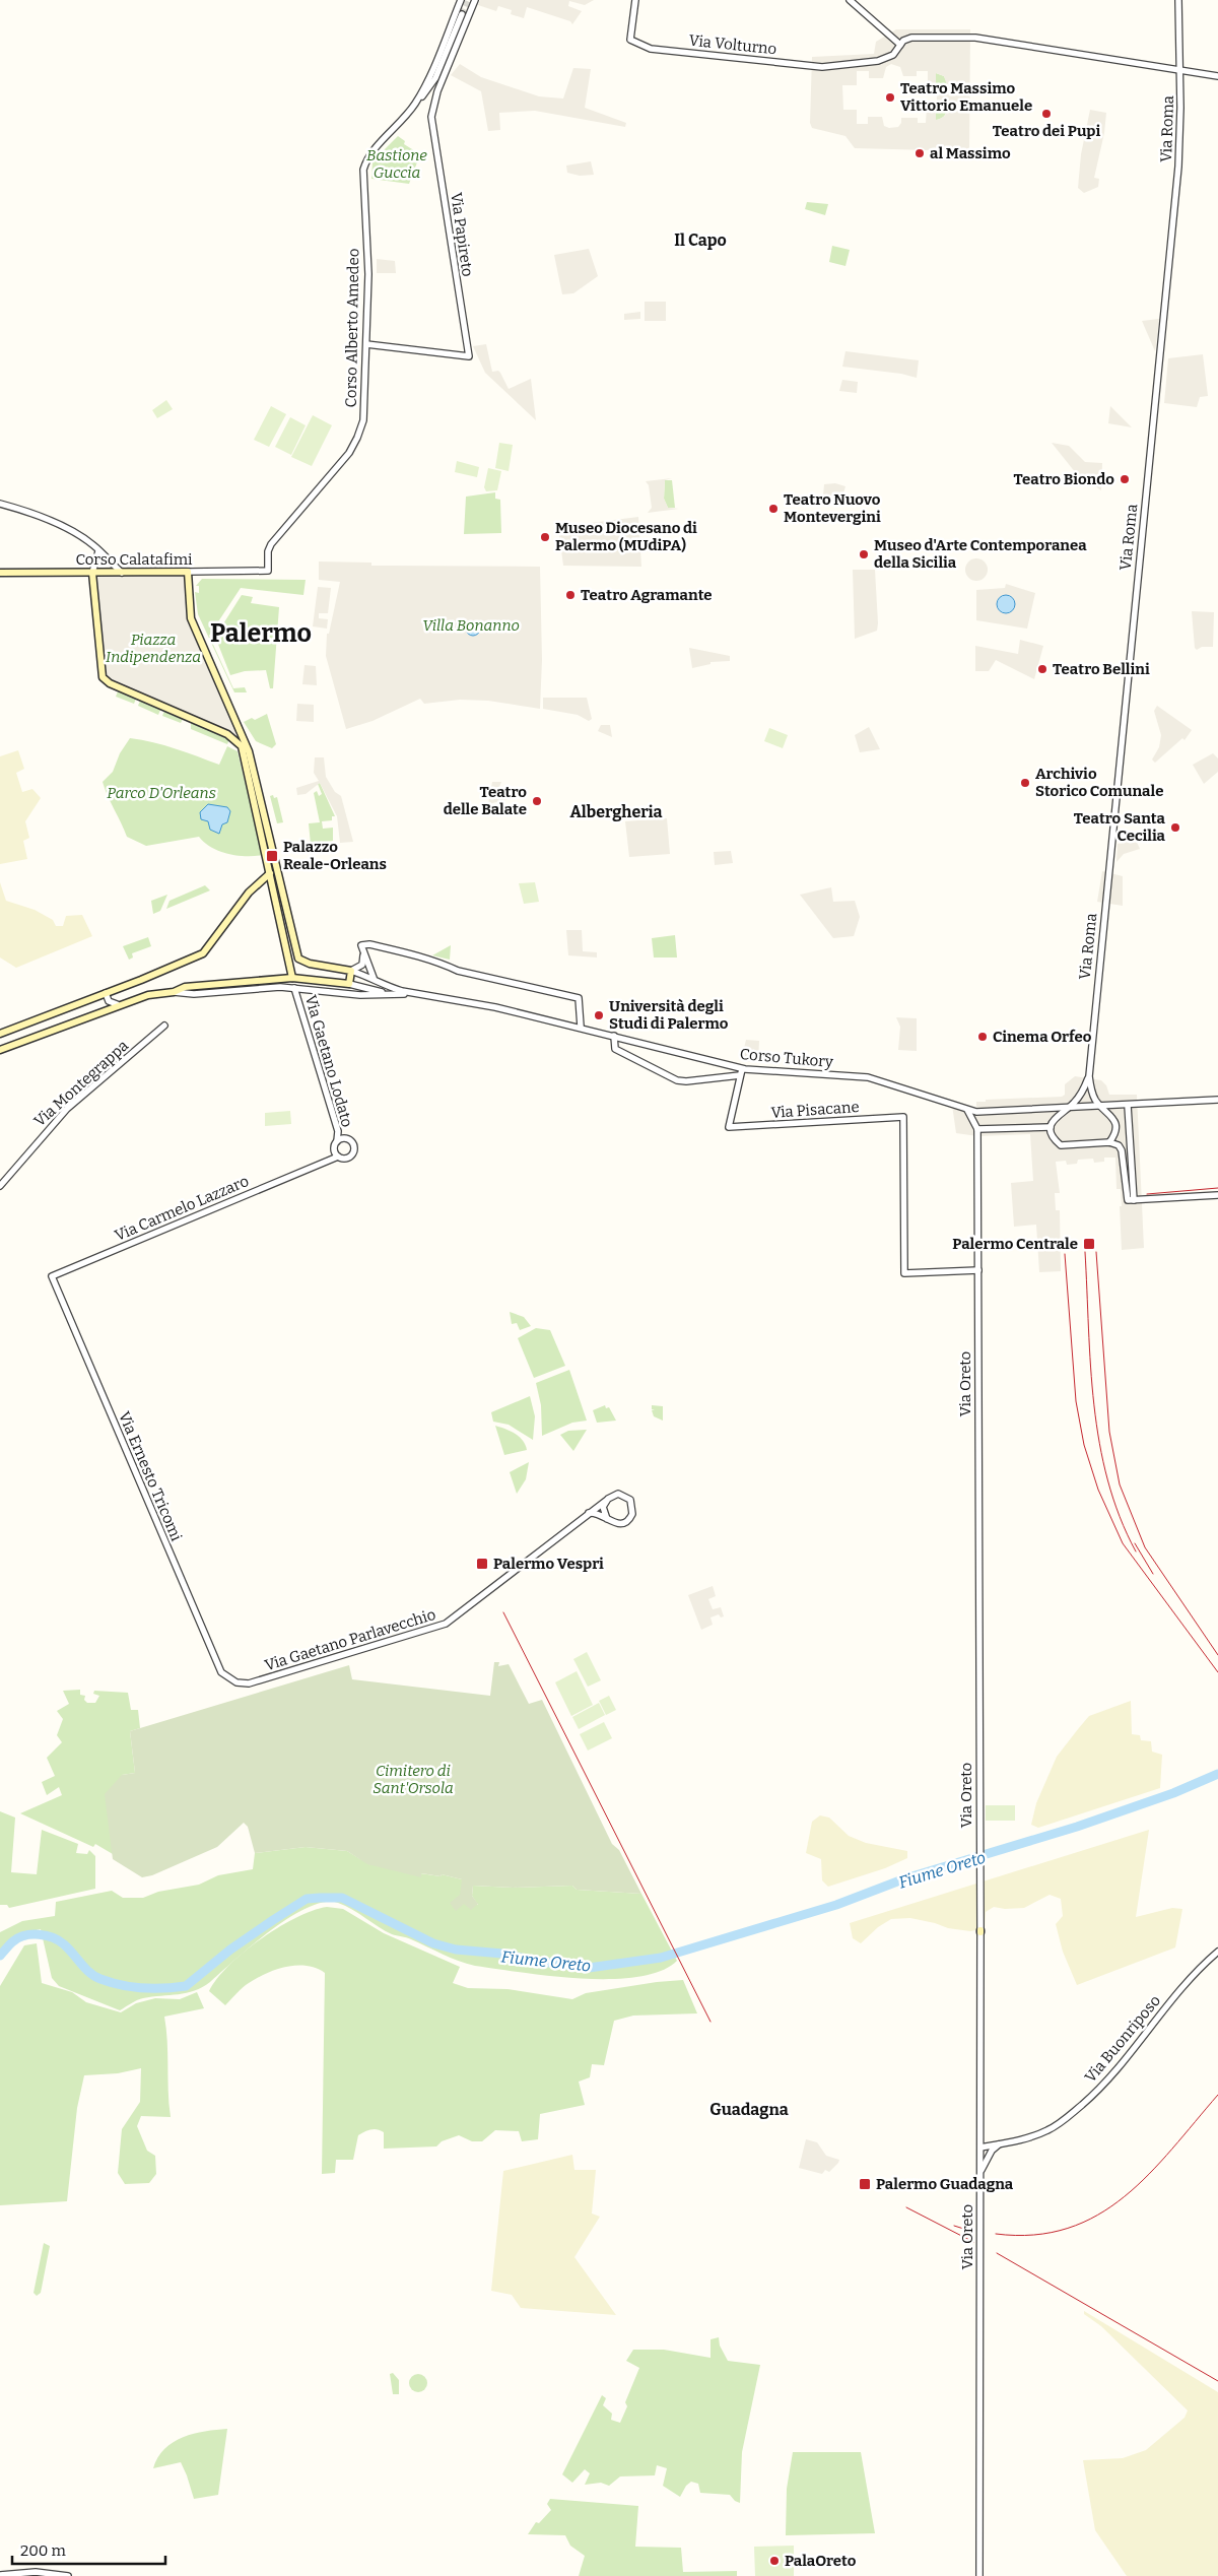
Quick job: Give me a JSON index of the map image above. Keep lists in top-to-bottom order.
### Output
{
  "streets": {
    "main road": ["Corso Calatafimi", "Corso Tukory"],
    "street": [
      "Via Volturno",
      "Via Roma",
      "Via Papireto",
      "Corso Alberto Amedeo",
      "Via Gaetano Lodato",
      "Via Montegrappa",
      "Via Pisacane",
      "Via Carmelo Lazzaro",
      "Via Oreto",
      "Via Ernesto Tricomi",
      "Via Gaetano Parlavecchio",
      "Via Buonriposo"
    ]
  },
  "crossings": [
    ["Via Papireto", "Corso Alberto Amedeo"],
    ["Corso Alberto Amedeo", "Corso Calatafimi"],
    ["Corso Tukory", "Via Gaetano Lodato"],
    ["Corso Tukory", "Via Pisacane"],
    ["Via Gaetano Lodato", "Via Carmelo Lazzaro"],
    ["Via Pisacane", "Via Oreto"],
    ["Via Carmelo Lazzaro", "Via Ernesto Tricomi"],
    ["Via Oreto", "Via Buonriposo"],
    ["Via Ernesto Tricomi", "Via Gaetano Parlavecchio"]
  ],
  "districts": [
    "Il Capo",
    "Palermo",
    "Albergheria",
    "Guadagna"
  ],
  "water": ["Fiume Oreto"],
  "parks": [
    "Bastione Guccia",
    "Villa Bonanno",
    "Piazza Indipendenza",
    "Parco D'Orleans",
    "Cimitero di Sant'Orsola"
  ],
  "places": {
    "other": [
      "Teatro Massimo Vittorio Emanuele",
      "Teatro dei Pupi",
      "al Massimo",
      "Teatro Biondo",
      "Teatro Nuovo Montevergini",
      "Museo Diocesano di Palermo (MUdiPA)",
      "Museo d'Arte Contemporanea della Sicilia",
      "Teatro Agramante",
      "Teatro Bellini",
      "Archivio Storico Comunale",
      "Teatro delle Balate",
      "Teatro Santa Cecilia",
      "Università degli Studi di Palermo",
      "Cinema Orfeo",
      "PalaOreto"
    ],
    "transit": [
      "Palazzo Reale-Orleans",
      "Palermo Centrale",
      "Palermo Vespri",
      "Palermo Guadagna"
    ]
  },
  "scale_bar": "200 m"
}
